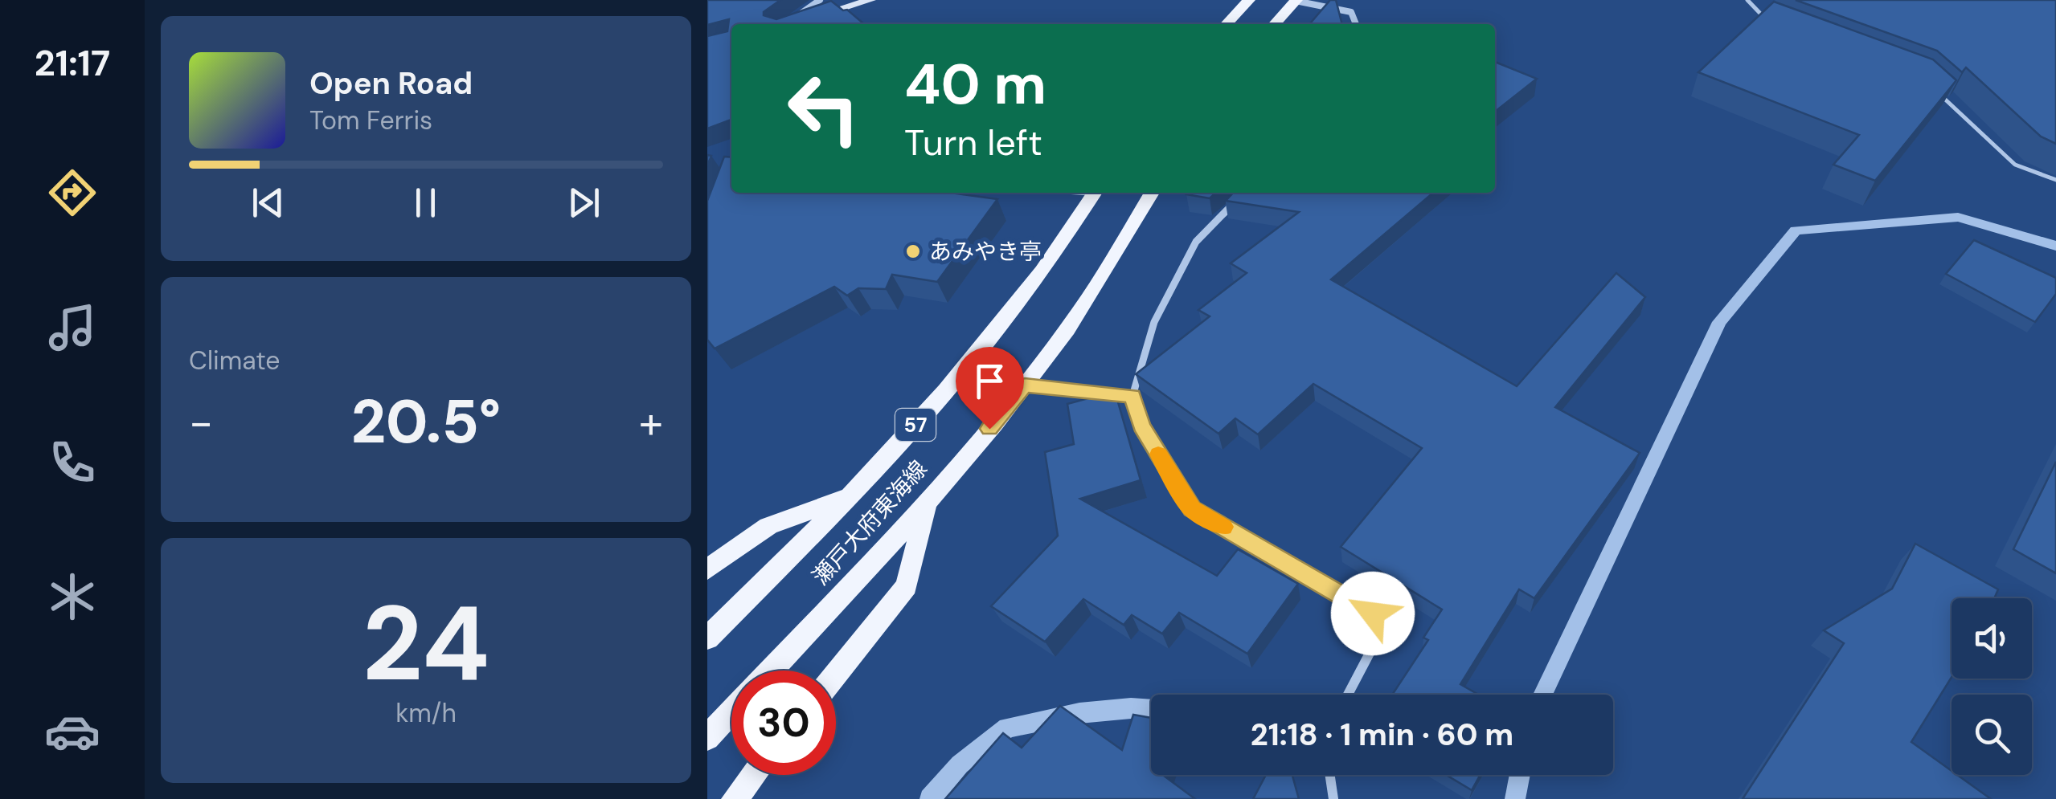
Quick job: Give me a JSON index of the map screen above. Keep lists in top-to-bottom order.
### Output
{
  "streets": {
    "main road": ["57", "瀬戸大府東海線"]
  },
  "places": ["あみやき亭"],
  "page": {
    "tabs": "21:17",
    "turn": ["40 m", "Turn left"],
    "song": ["Open Road", "Tom Ferris"],
    "tile": [
      "Climate",
      ["24", "km/h"]
    ],
    "heat": ["−", "20.5°", "+"],
    "limit": "30",
    "trip": "21:18 · 1 min · 60 m"
  }
}
